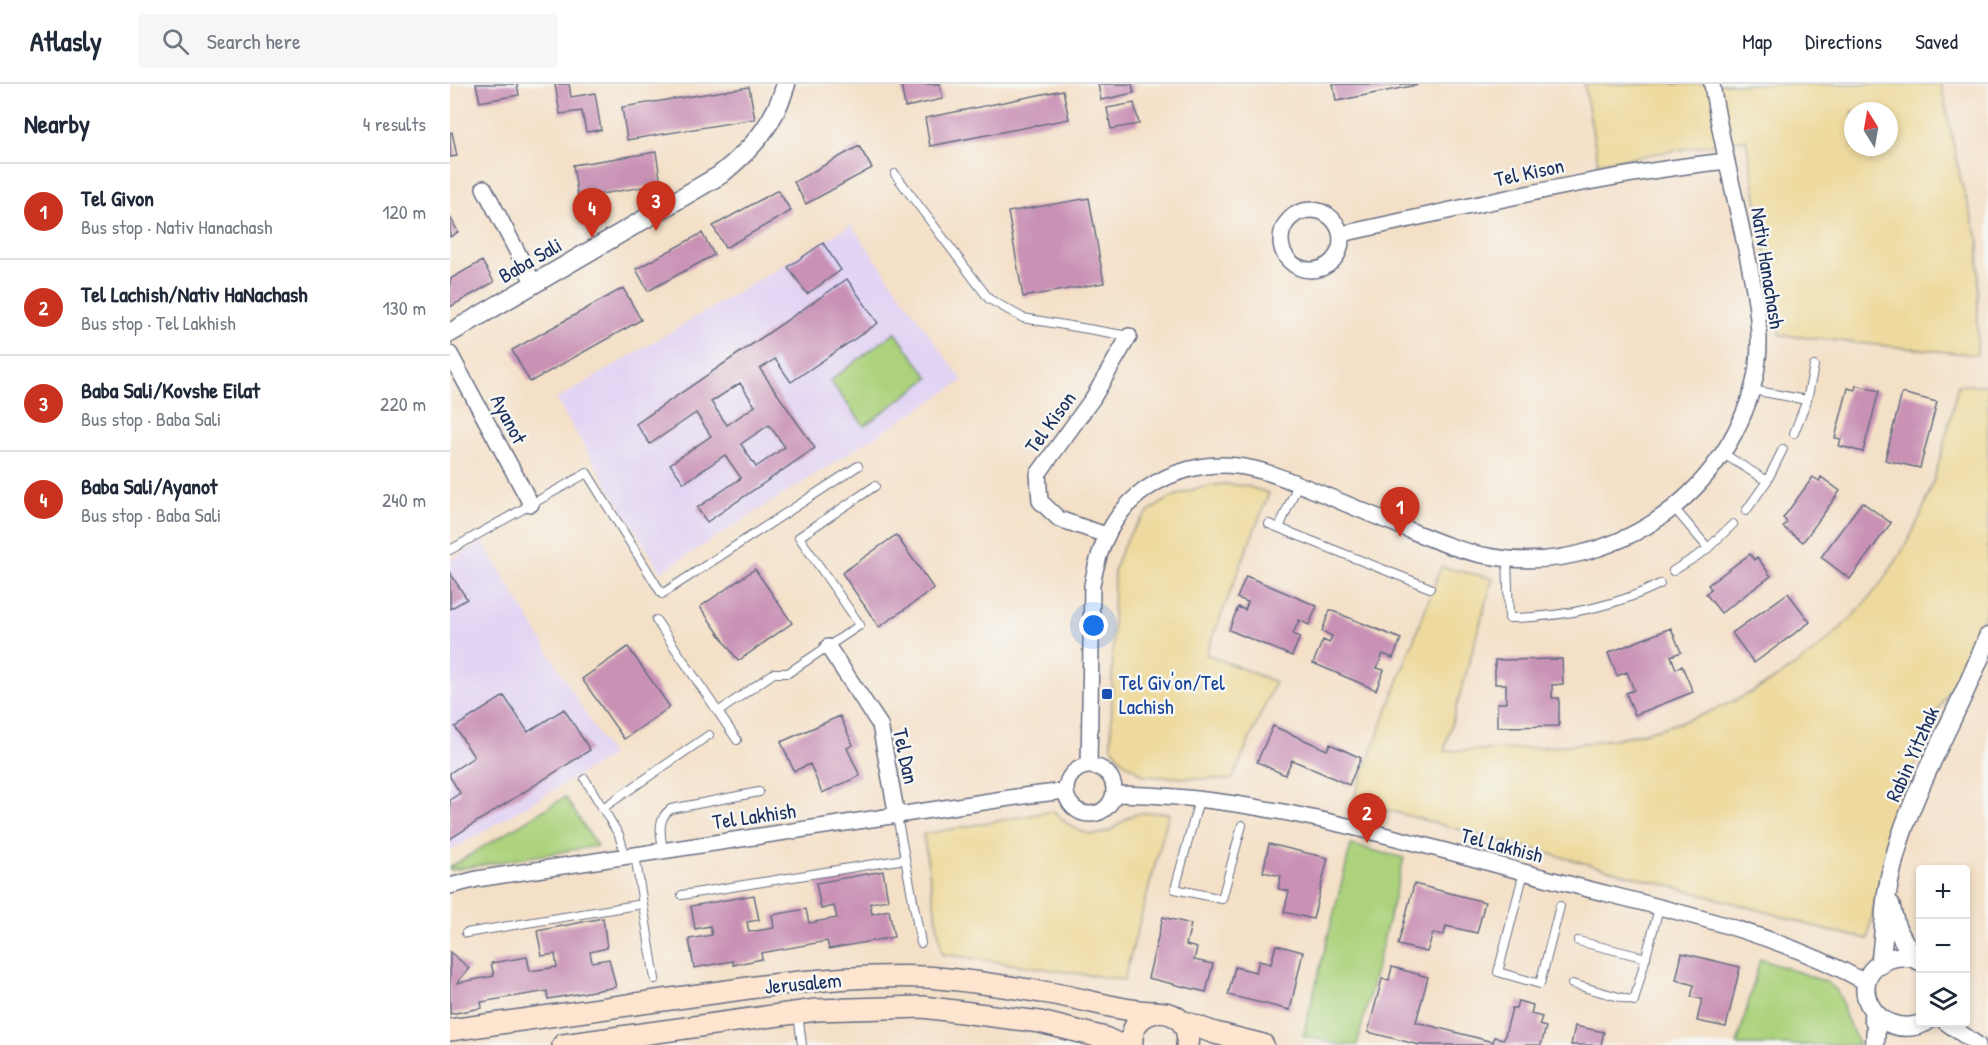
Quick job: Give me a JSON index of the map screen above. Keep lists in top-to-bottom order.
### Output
{
  "streets": {
    "main road": ["Jerusalem"],
    "street": [
      "Tel Kison",
      "Baba Sali",
      "Nativ Hanachash",
      "Ayanot",
      "Rabin Yitzhak",
      "Tel Dan",
      "Tel Lakhish"
    ]
  },
  "crossings": [
    ["Tel Kison", "Nativ Hanachash"],
    ["Nativ Hanachash", "Tel Lakhish"],
    ["Tel Dan", "Tel Lakhish"]
  ],
  "places": {
    "transit": ["Tel Giv'on/Tel Lachish"]
  },
  "north": "top",
  "page": {
    "header": "Atlasly",
    "search": "Search here",
    "nav": ["Map", "Directions", "Saved"],
    "heading": ["Nearby", "4 results"],
    "list": [
      {
        "mark": "1",
        "name": "Tel Givon",
        "note": "Bus stop · Nativ Hanachash",
        "value": "120 m"
      },
      {
        "mark": "2",
        "name": "Tel Lachish/Nativ HaNachash",
        "note": "Bus stop · Tel Lakhish",
        "value": "130 m"
      },
      {
        "mark": "3",
        "name": "Baba Sali/Kovshe Eilat",
        "note": "Bus stop · Baba Sali",
        "value": "220 m"
      },
      {
        "mark": "4",
        "name": "Baba Sali/Ayanot",
        "note": "Bus stop · Baba Sali",
        "value": "240 m"
      }
    ],
    "pins": [
      "3",
      "4",
      "1",
      "2"
    ],
    "map_buttons": ["+", "−"]
  }
}
